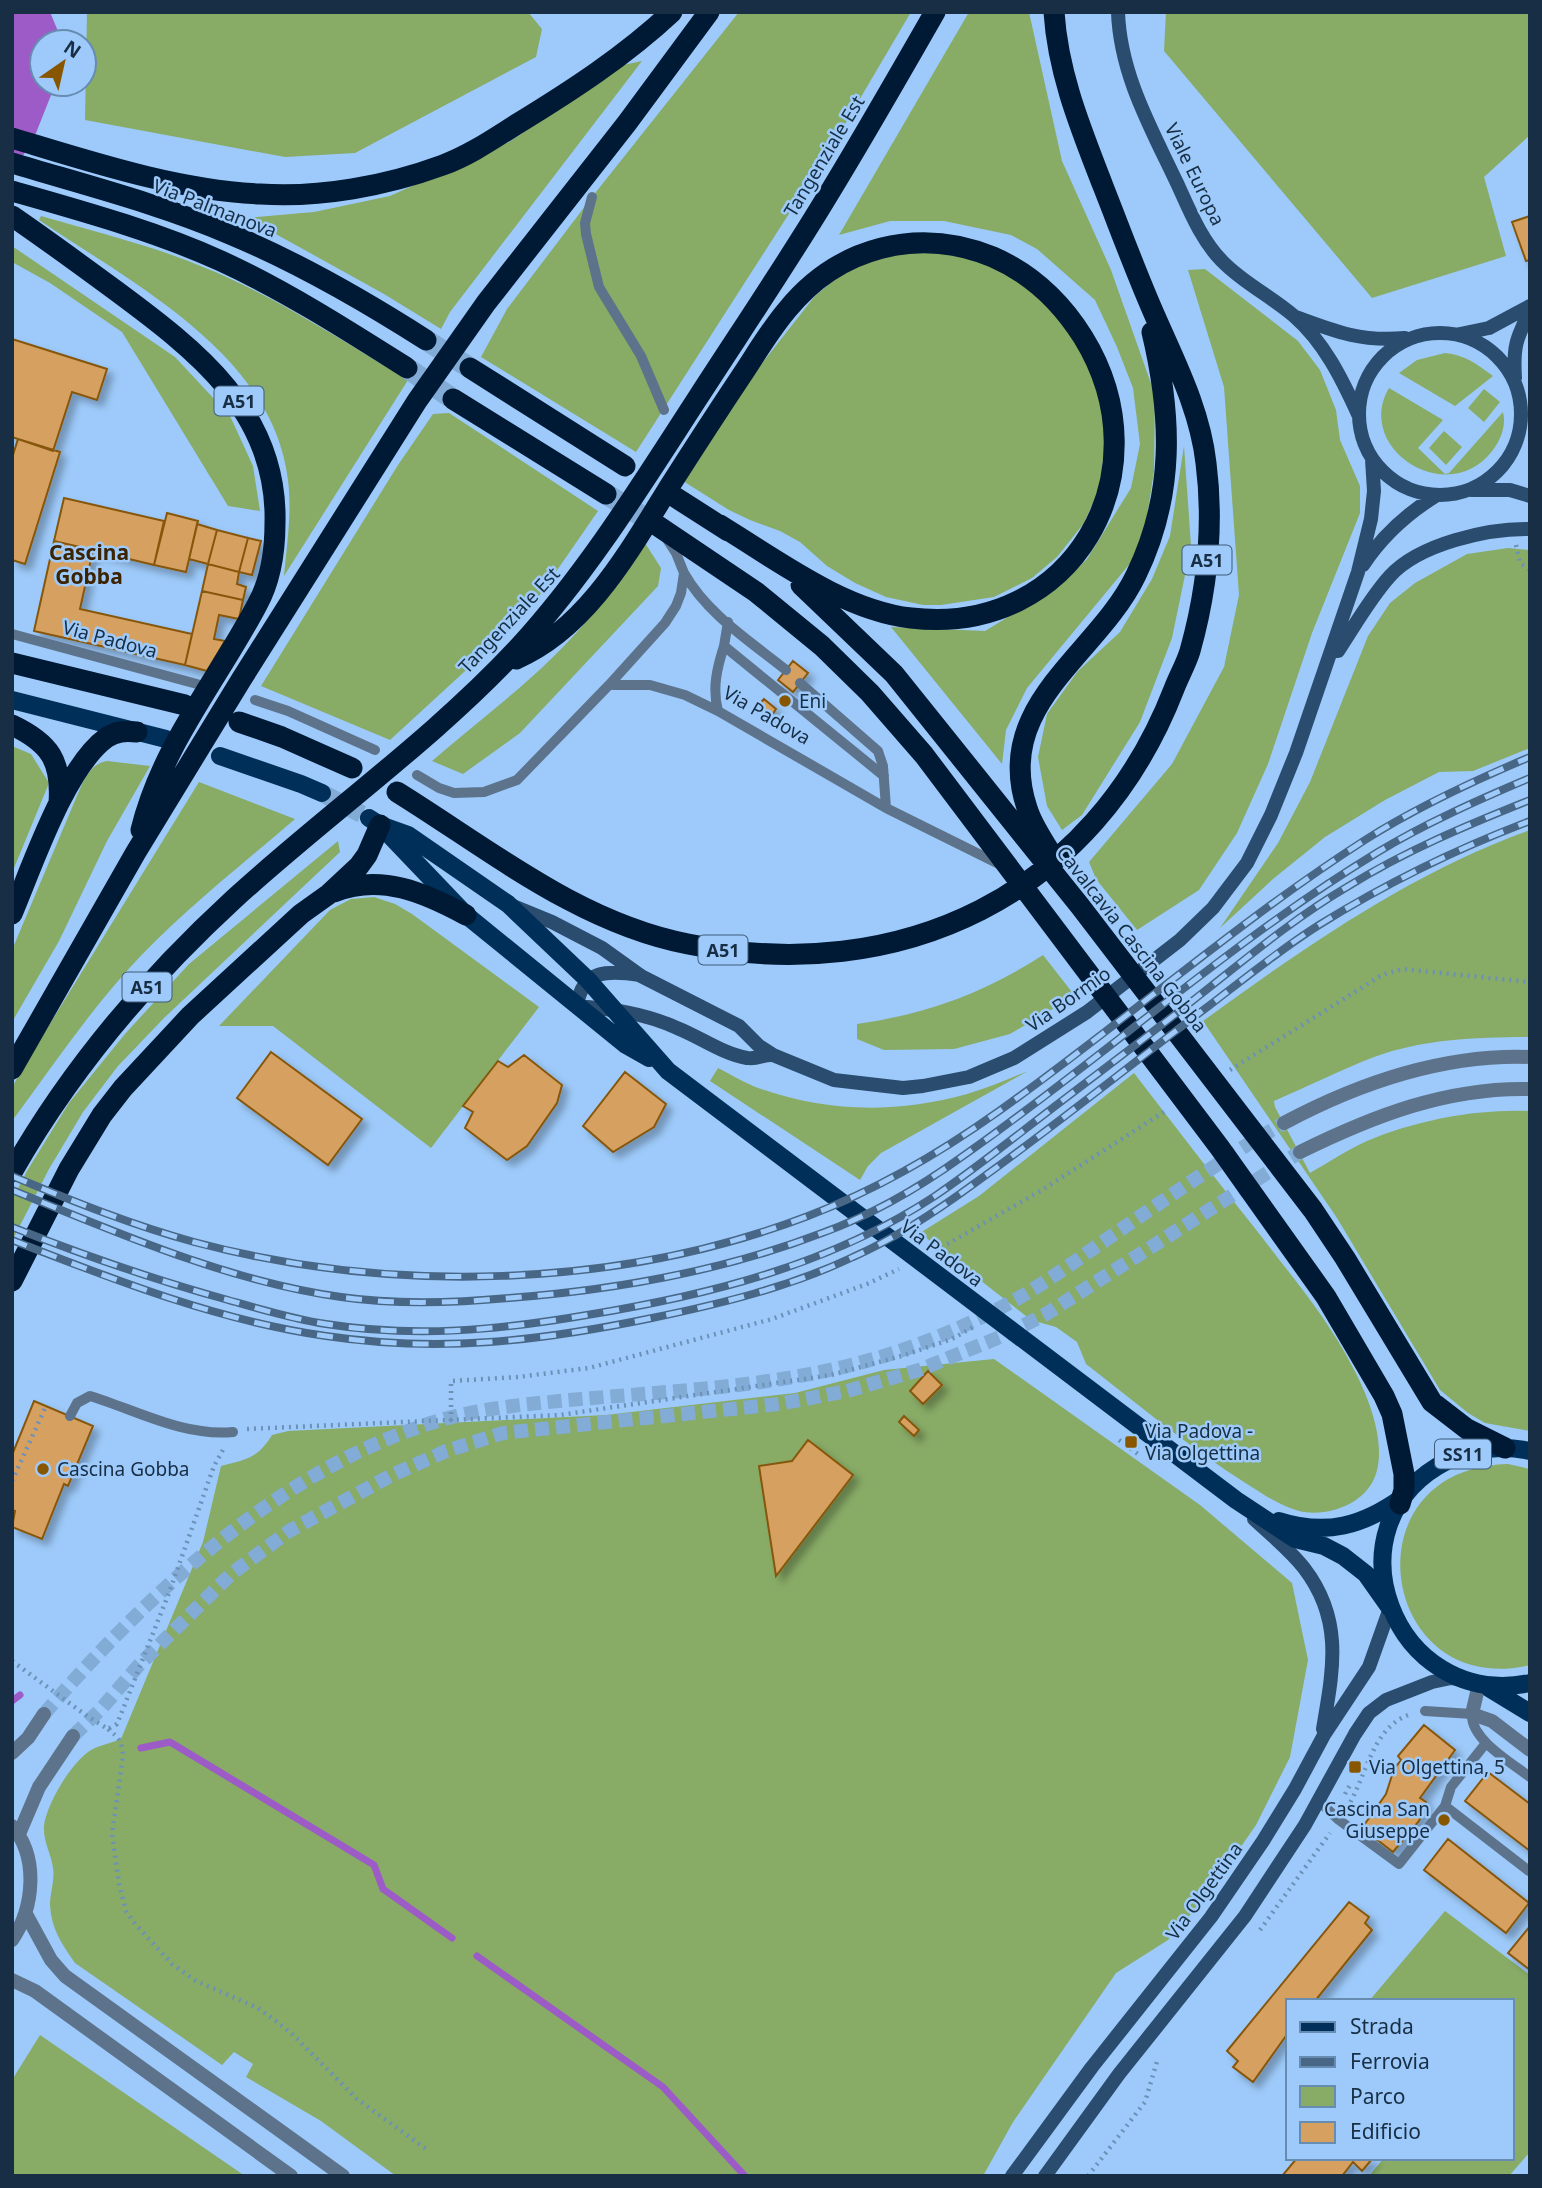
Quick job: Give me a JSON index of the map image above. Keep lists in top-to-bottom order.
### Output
{
  "streets": {
    "highway": [
      "Tangenziale Est",
      "Via Palmanova",
      "A51",
      "Cavalcavia Cascina Gobba"
    ],
    "main road": [
      "Viale Europa",
      "Via Padova",
      "Via Bormio",
      "SS11",
      "Via Olgettina"
    ]
  },
  "crossings": [
    ["Viale Europa", "Via Bormio"],
    ["Via Padova", "Via Bormio"],
    ["Via Padova", "SS11"],
    ["Via Padova", "Via Olgettina"],
    ["Cavalcavia Cascina Gobba", "SS11"],
    ["SS11", "Via Olgettina"]
  ],
  "districts": ["Cascina Gobba"],
  "places": {
    "other": ["Eni", "Cascina Gobba", "Cascina San Giuseppe"],
    "transit": ["Via Padova - Via Olgettina", "Via Olgettina, 5"]
  },
  "legend": [
    "Strada",
    "Ferrovia",
    "Parco",
    "Edificio"
  ],
  "north": "top right"
}
